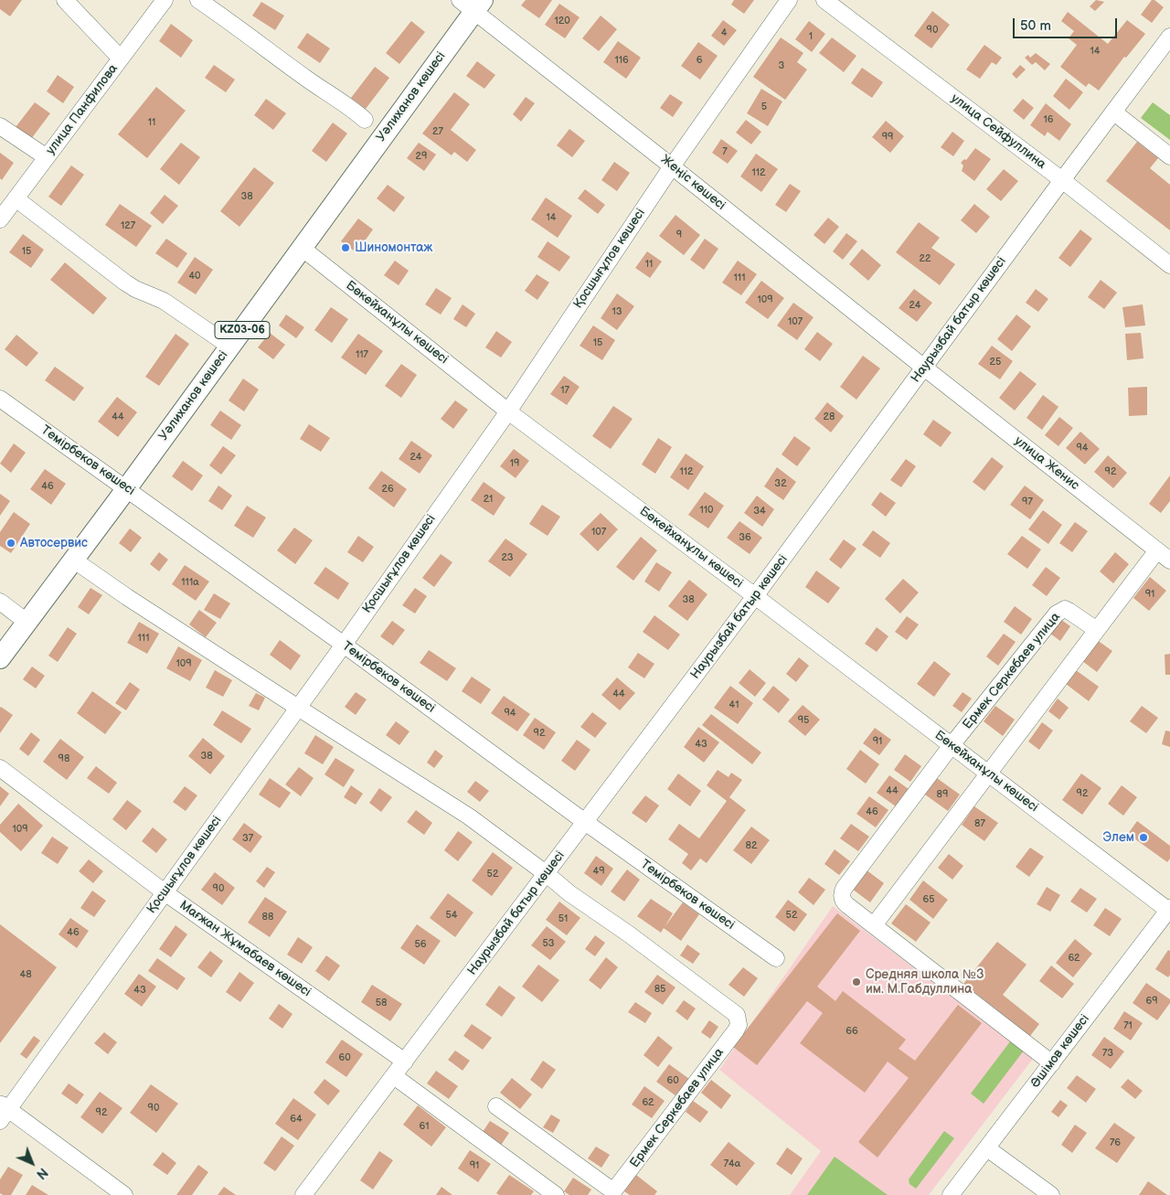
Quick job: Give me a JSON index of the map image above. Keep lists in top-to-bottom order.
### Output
{
  "streets": {
    "main road": ["Уәлиханов көшесі", "KZ03-06"],
    "street": [
      "улица Панфилова",
      "улица Сейфуллина",
      "Жеңіс көшесі",
      "Қосшығұлов көшесі",
      "Наурызбай батыр көшесі",
      "Бөкейханұлы көшесі",
      "Темірбеков көшесі",
      "улица Женис",
      "Ермек Серкебаев улица",
      "Мағжан Жұмабаев көшесі",
      "Әшімов көшесі"
    ]
  },
  "crossings": [
    ["Уәлиханов көшесі", "Жеңіс көшесі"],
    ["Уәлиханов көшесі", "Бөкейханұлы көшесі"],
    ["Уәлиханов көшесі", "Темірбеков көшесі"],
    ["улица Сейфуллина", "Наурызбай батыр көшесі"],
    ["Жеңіс көшесі", "Қосшығұлов көшесі"],
    ["Жеңіс көшесі", "Наурызбай батыр көшесі"],
    ["Жеңіс көшесі", "улица Женис"],
    ["Қосшығұлов көшесі", "Бөкейханұлы көшесі"],
    ["Қосшығұлов көшесі", "Темірбеков көшесі"],
    ["Қосшығұлов көшесі", "Мағжан Жұмабаев көшесі"],
    ["Наурызбай батыр көшесі", "Бөкейханұлы көшесі"],
    ["Наурызбай батыр көшесі", "Темірбеков көшесі"],
    ["Наурызбай батыр көшесі", "улица Женис"],
    ["Наурызбай батыр көшесі", "Ермек Серкебаев улица"],
    ["Наурызбай батыр көшесі", "Мағжан Жұмабаев көшесі"],
    ["Бөкейханұлы көшесі", "Ермек Серкебаев улица"],
    ["Бөкейханұлы көшесі", "Әшімов көшесі"]
  ],
  "places": [
    "Шиномонтаж",
    "Автосервис",
    "Элем",
    "Средняя школа №3 им. М.Габдуллина"
  ],
  "house_numbers": [
    "120",
    "90",
    "4",
    "1",
    "14",
    "116",
    "6",
    "3",
    "5",
    "16",
    "11",
    "27",
    "99",
    "7",
    "29",
    "112",
    "38",
    "14",
    "127",
    "9",
    "15",
    "22",
    "11",
    "40",
    "111",
    "109",
    "24",
    "13",
    "107",
    "15",
    "117",
    "25",
    "17",
    "44",
    "28",
    "94",
    "24",
    "19",
    "112",
    "92",
    "32",
    "46",
    "26",
    "21",
    "97",
    "110",
    "34",
    "107",
    "36",
    "23",
    "111а",
    "91",
    "38",
    "111",
    "109",
    "44",
    "41",
    "94",
    "95",
    "92",
    "91",
    "43",
    "38",
    "98",
    "44",
    "92",
    "89",
    "46",
    "87",
    "109",
    "37",
    "82",
    "49",
    "52",
    "90",
    "65",
    "54",
    "52",
    "88",
    "51",
    "46",
    "53",
    "56",
    "62",
    "48",
    "85",
    "43",
    "69",
    "58",
    "71",
    "66",
    "73",
    "60",
    "60",
    "62",
    "90",
    "92",
    "64",
    "61",
    "76",
    "74а",
    "91"
  ],
  "scale_bar": "50 m",
  "north": "bottom right"
}
